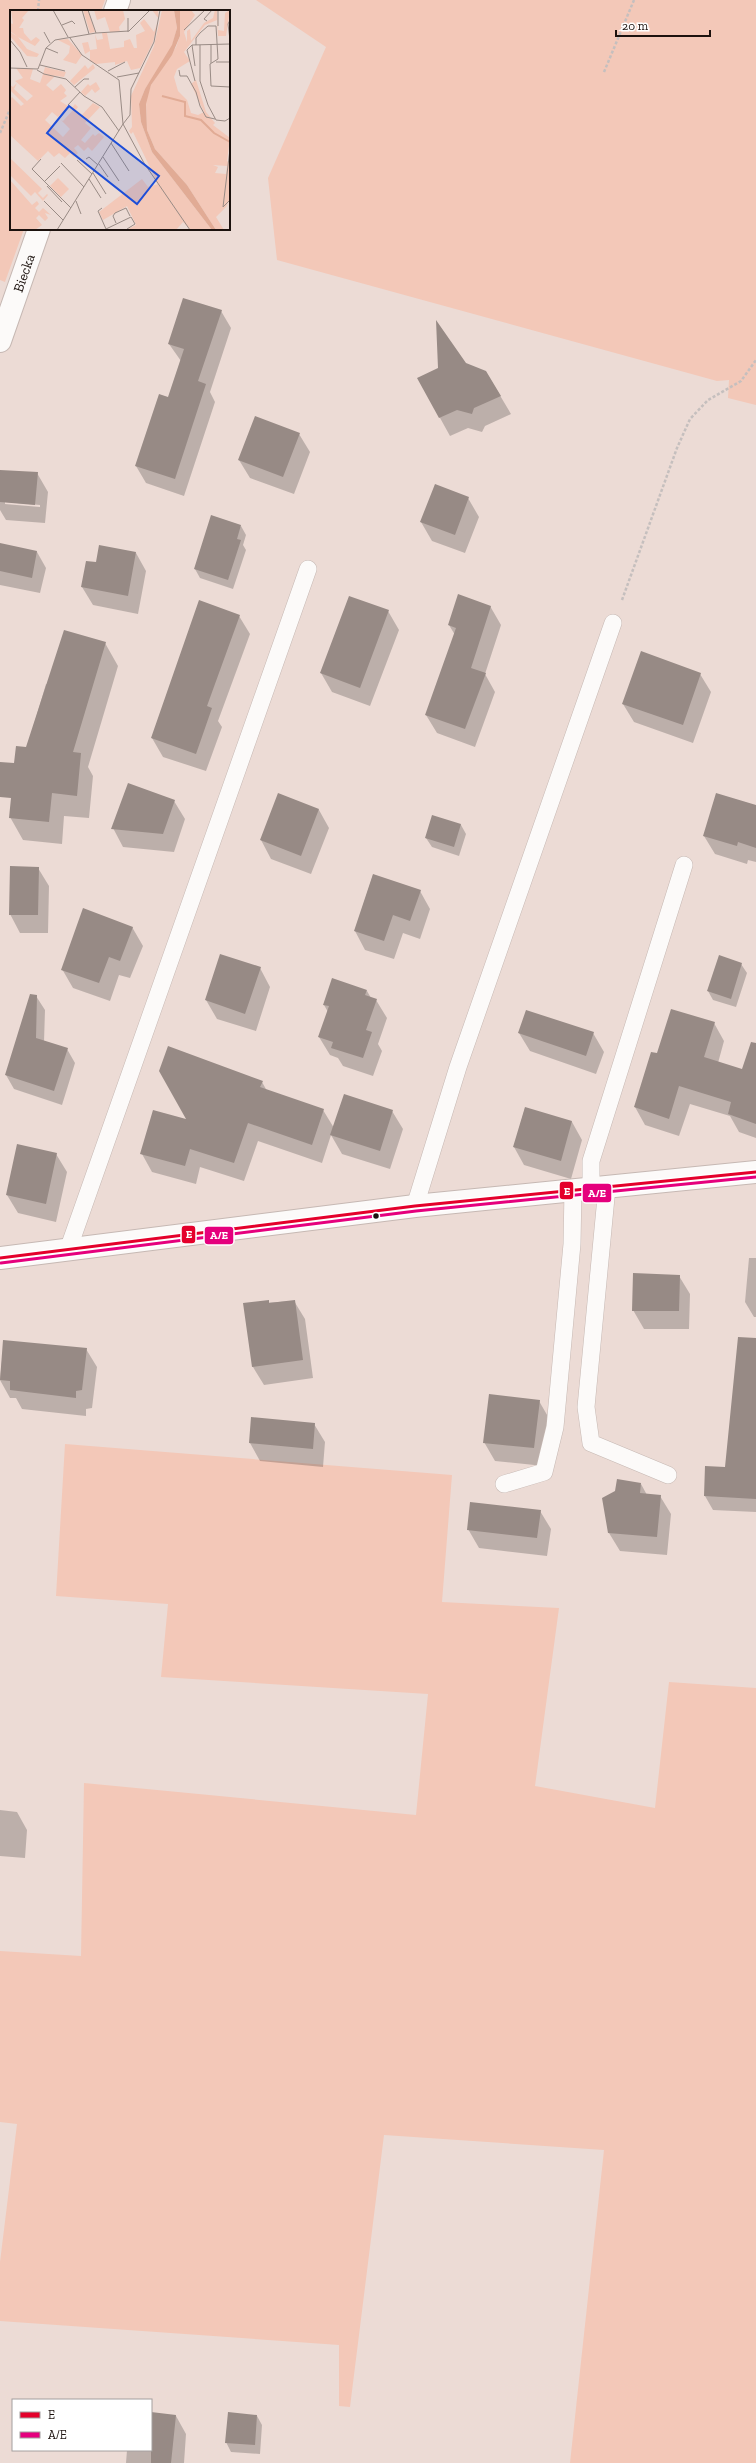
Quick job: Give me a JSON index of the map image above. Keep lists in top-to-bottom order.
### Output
{
  "streets": {
    "street": ["Biecka"]
  },
  "lines": ["transit line E", "transit line A/E"],
  "legend": ["E", "A/E"],
  "scale_bar": "20 m"
}
